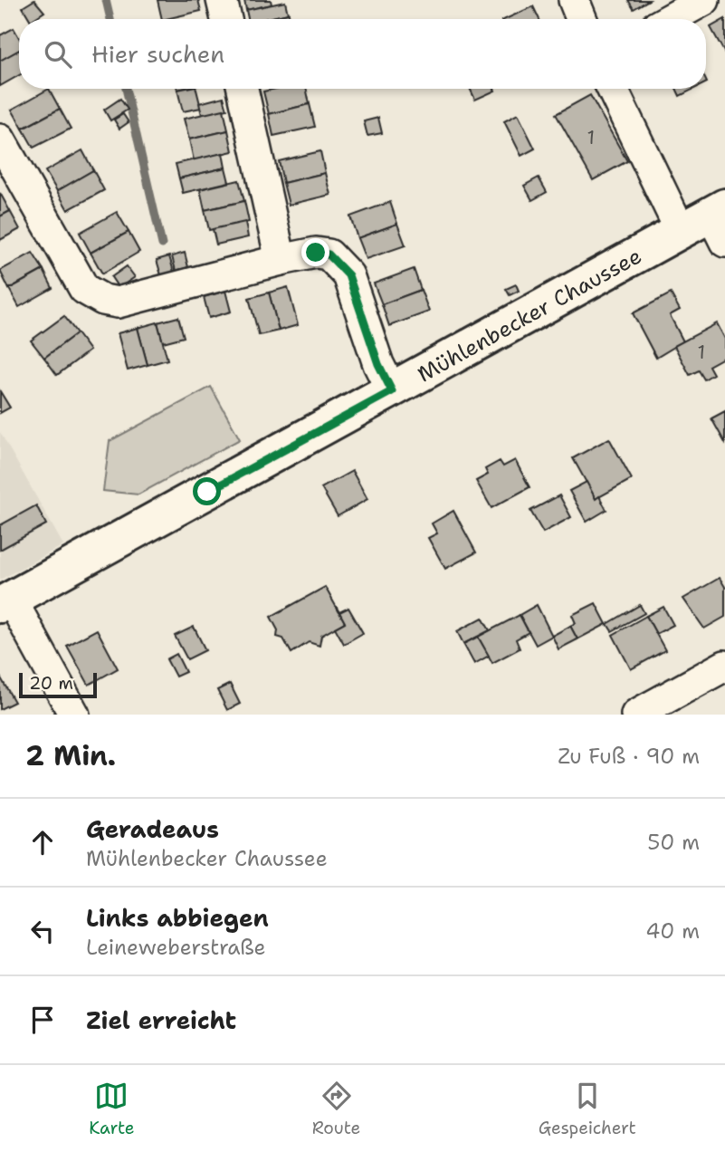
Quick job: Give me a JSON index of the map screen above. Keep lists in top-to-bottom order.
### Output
{
  "streets": {
    "main road": ["Mühlenbecker Chaussee"]
  },
  "house_numbers": ["1", "1"],
  "scale_bar": "20 m",
  "page": {
    "search": "Hier suchen",
    "scale": "20 m",
    "heading": ["2 Min.", "Zu Fuß · 90 m"],
    "list": [
      ["Geradeaus", "Mühlenbecker Chaussee", "50 m"],
      ["Links abbiegen", "Leineweberstraße", "40 m"],
      "Ziel erreicht"
    ],
    "nav": ["Karte", "Route", "Gespeichert"]
  }
}
